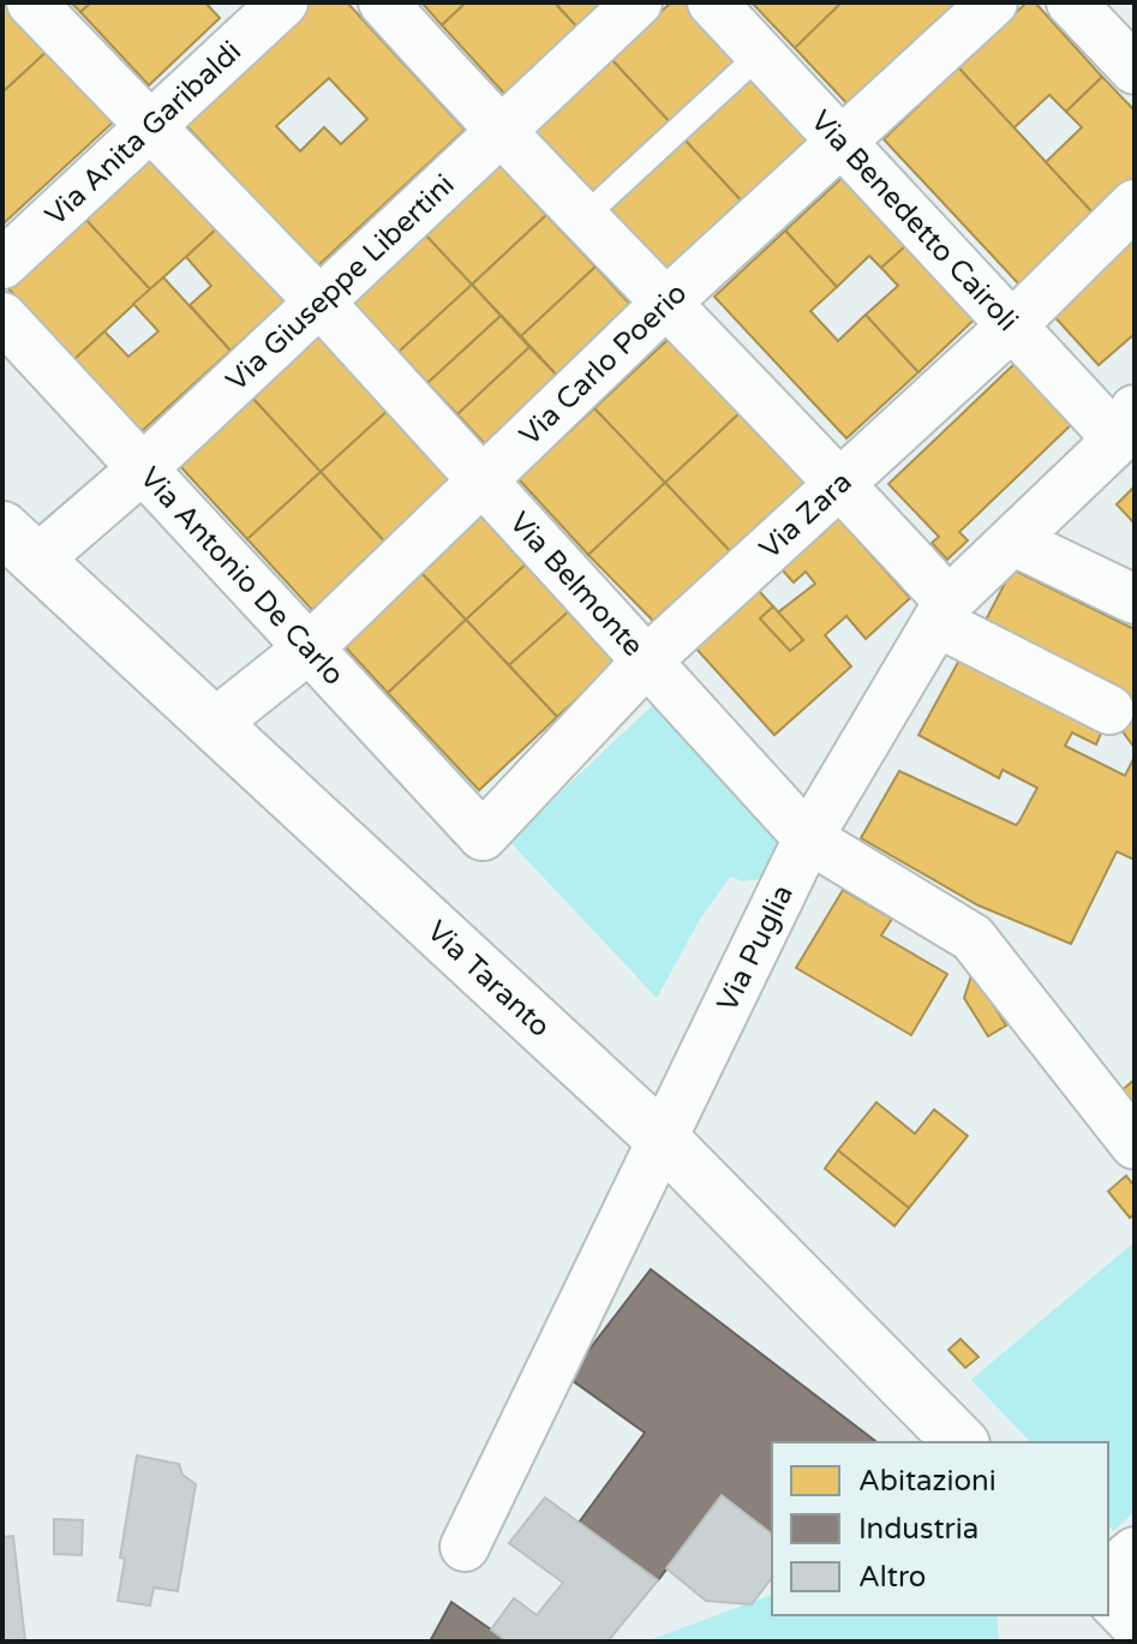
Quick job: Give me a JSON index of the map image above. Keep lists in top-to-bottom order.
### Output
{
  "streets": {
    "street": [
      "Via Anita Garibaldi",
      "Via Benedetto Cairoli",
      "Via Giuseppe Libertini",
      "Via Carlo Poerio",
      "Via Zara",
      "Via Antonio De Carlo",
      "Via Belmonte",
      "Via Puglia",
      "Via Taranto"
    ]
  },
  "crossings": [
    ["Via Anita Garibaldi", "Via Belmonte"],
    ["Via Benedetto Cairoli", "Via Carlo Poerio"],
    ["Via Benedetto Cairoli", "Via Zara"],
    ["Via Benedetto Cairoli", "Via Puglia"],
    ["Via Giuseppe Libertini", "Via Antonio De Carlo"],
    ["Via Giuseppe Libertini", "Via Belmonte"],
    ["Via Giuseppe Libertini", "Via Taranto"],
    ["Via Carlo Poerio", "Via Antonio De Carlo"],
    ["Via Carlo Poerio", "Via Belmonte"],
    ["Via Carlo Poerio", "Via Taranto"],
    ["Via Zara", "Via Antonio De Carlo"],
    ["Via Zara", "Via Belmonte"],
    ["Via Belmonte", "Via Puglia"],
    ["Via Puglia", "Via Taranto"]
  ],
  "legend": ["Abitazioni", "Industria", "Altro"]
}
